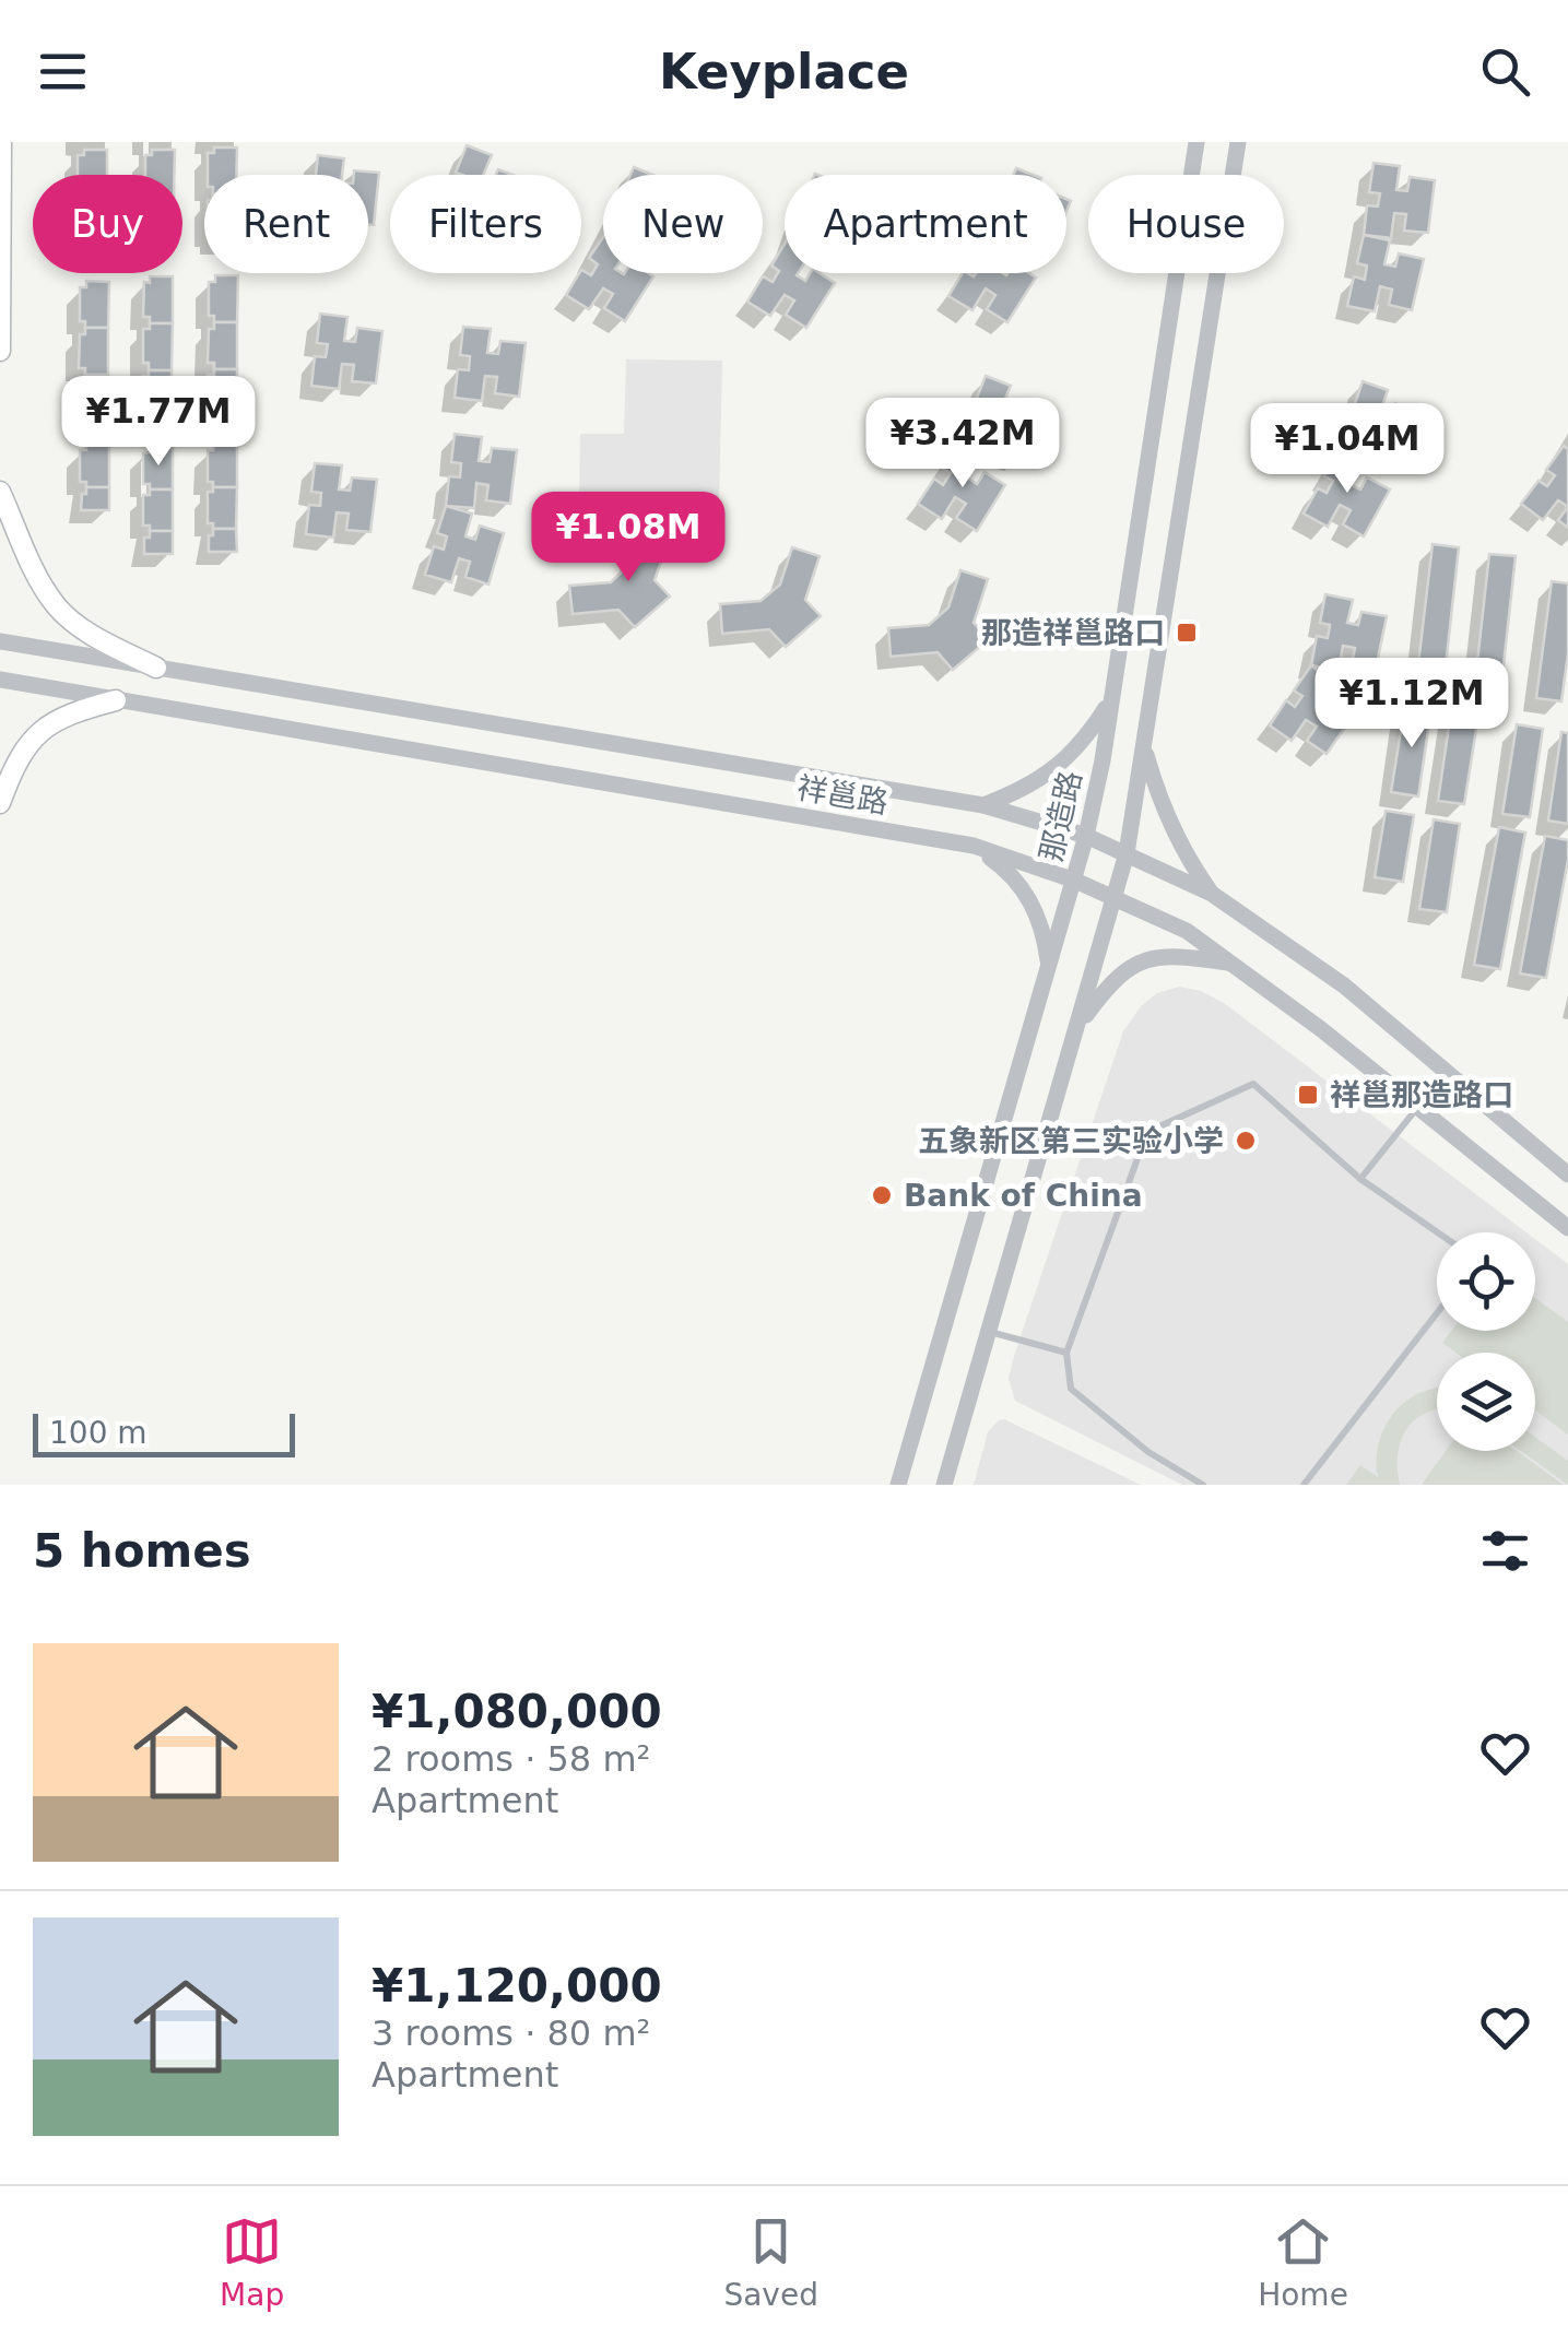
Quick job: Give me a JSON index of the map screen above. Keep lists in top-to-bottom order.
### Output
{
  "streets": {
    "street": ["祥邕路", "那造路"]
  },
  "crossings": [
    ["祥邕路", "那造路"]
  ],
  "places": {
    "transit": ["那造祥邕路口", "祥邕那造路口"],
    "other": ["五象新区第三实验小学", "Bank of China"]
  },
  "scale_bar": "100 m",
  "page": {
    "header": "Keyplace",
    "chip": [
      "Buy",
      "Rent",
      "Filters",
      "New",
      "Apartment",
      "House"
    ],
    "price": [
      "¥1.77M",
      "¥3.42M",
      "¥1.04M",
      "¥1.08M",
      "¥1.12M"
    ],
    "scale": "100 m",
    "heading": "5 homes",
    "list": [
      {
        "name": "¥1,080,000",
        "note": "2 rooms · 58 m² · Apartment"
      },
      {
        "name": "¥1,120,000",
        "note": "3 rooms · 80 m² · Apartment"
      }
    ],
    "tabs": ["Map", "Saved", "Home"]
  }
}
